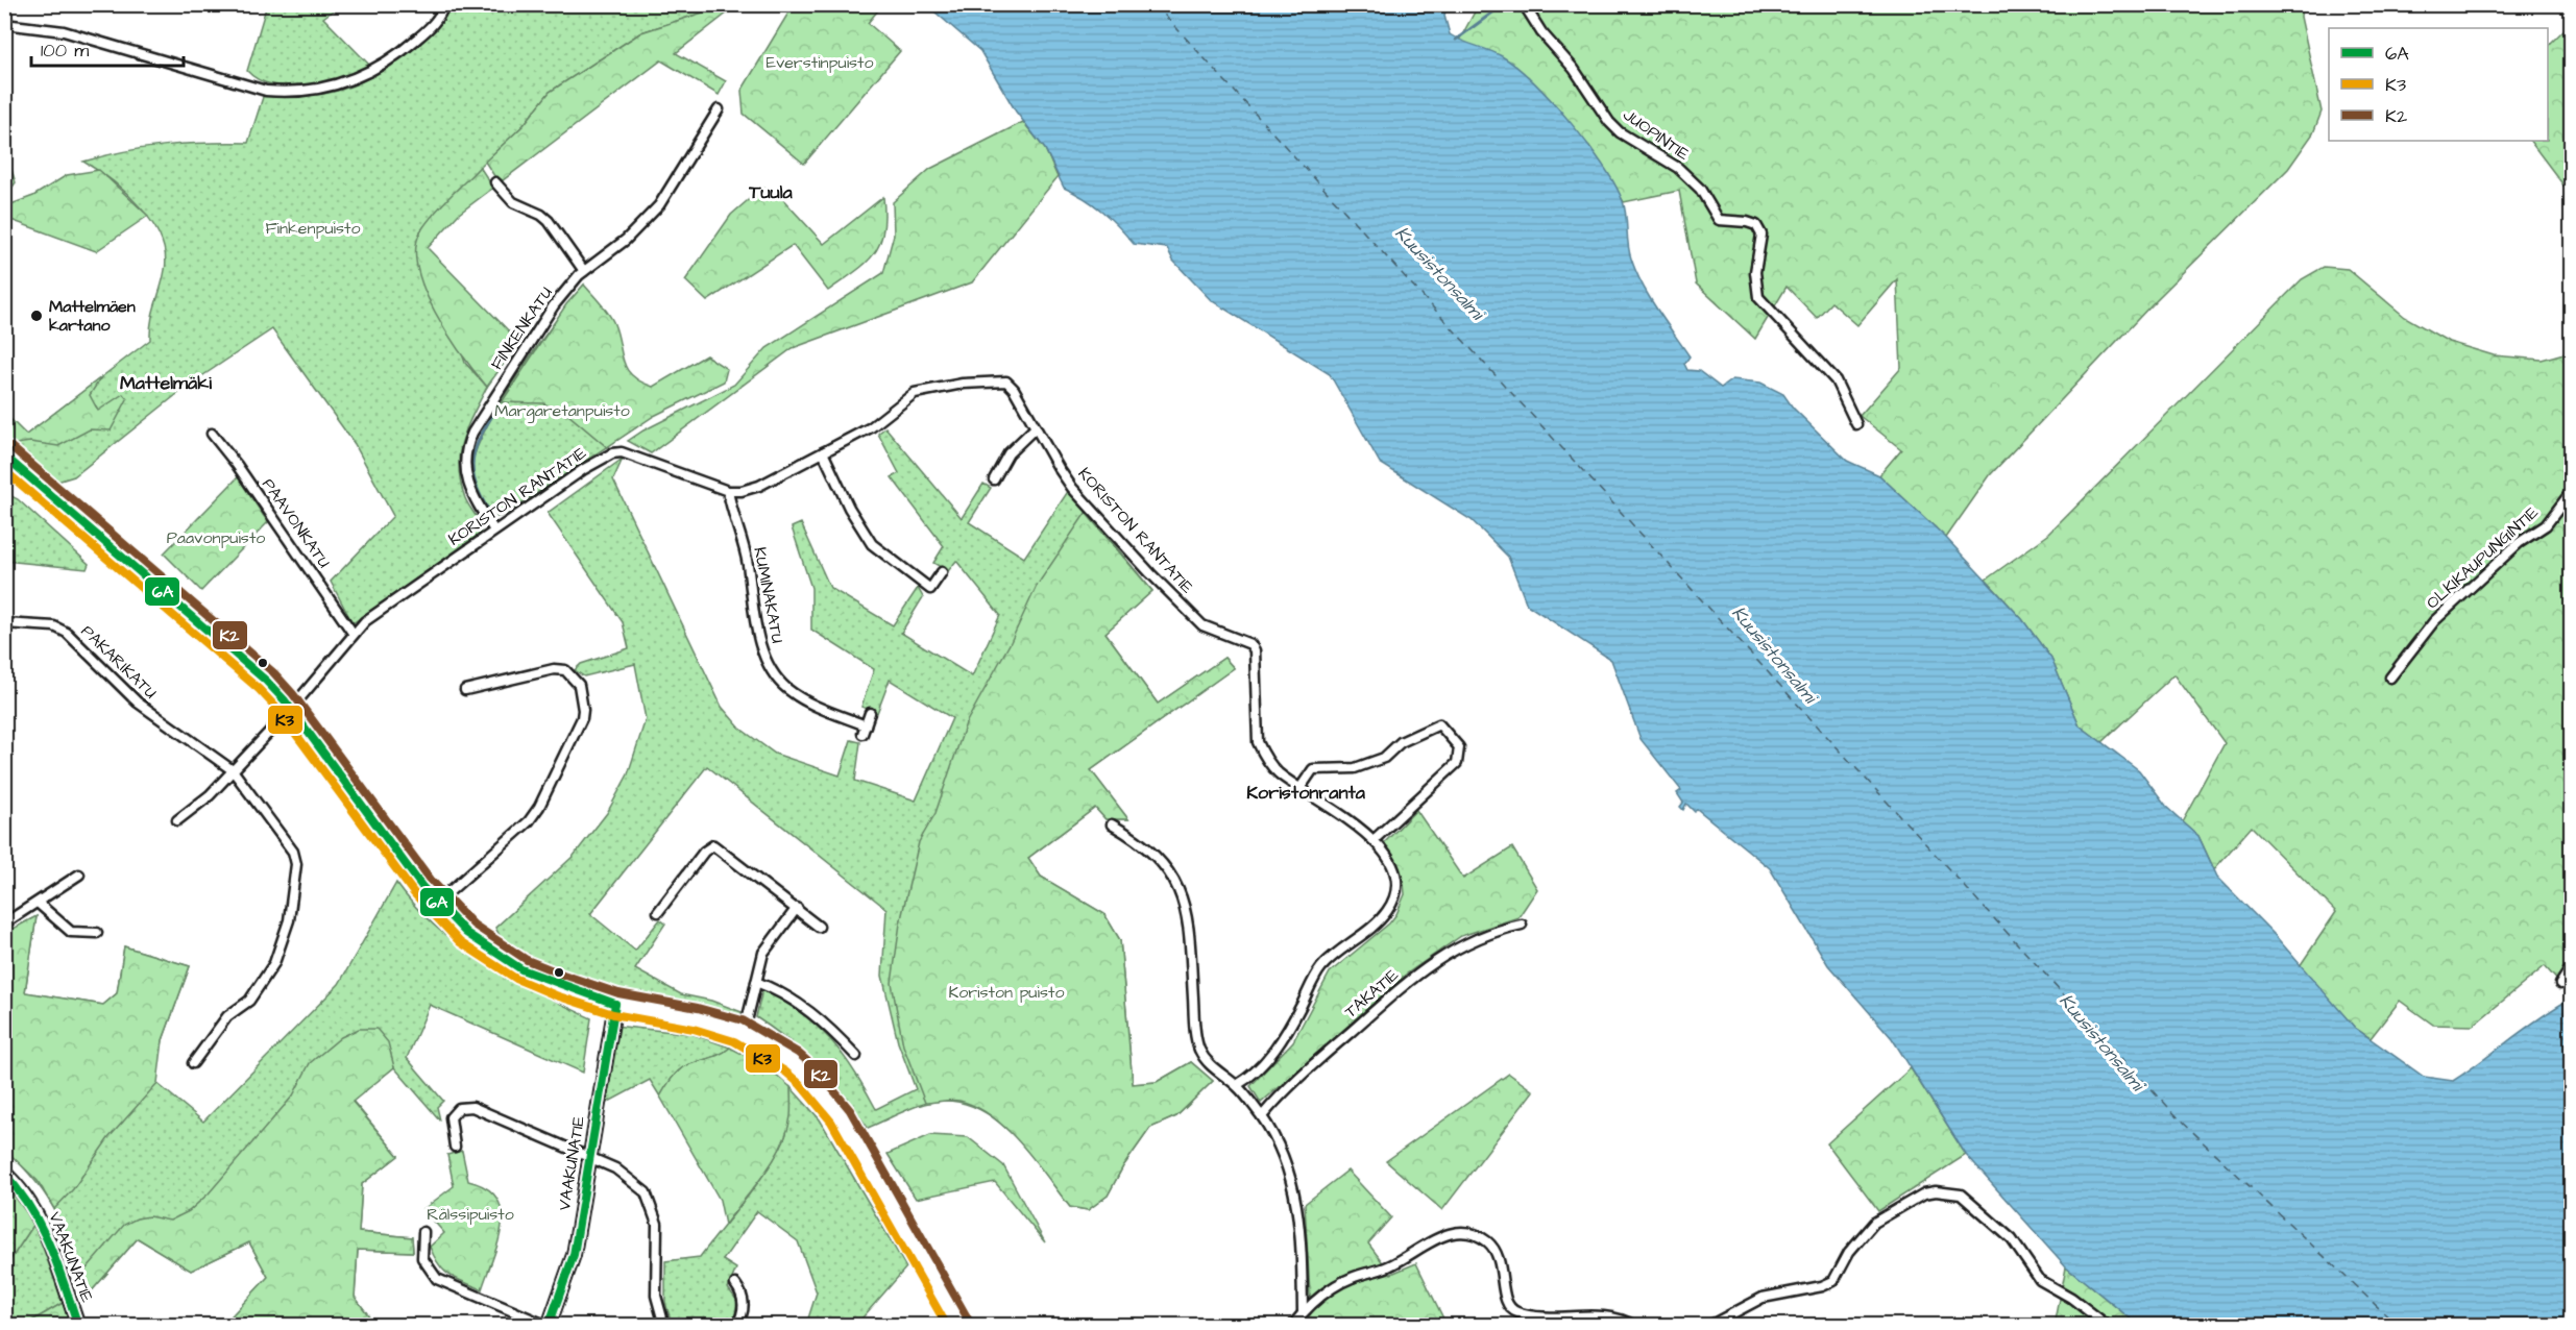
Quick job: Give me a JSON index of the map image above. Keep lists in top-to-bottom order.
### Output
{
  "streets": {
    "street": [
      "JUOPINTIE",
      "FINKENKATU",
      "KORISTON RANTATIE",
      "PAAVONKATU",
      "OLKIKAUPUNGINTIE",
      "KUMINAKATU",
      "PAKARIKATU",
      "TAKATIE",
      "VAAKUNATIE"
    ]
  },
  "crossings": [
    ["FINKENKATU", "KORISTON RANTATIE"],
    ["KORISTON RANTATIE", "PAAVONKATU"],
    ["KORISTON RANTATIE", "KUMINAKATU"],
    ["KORISTON RANTATIE", "PAKARIKATU"]
  ],
  "districts": ["Tuula", "Mattelmäki", "Koristonranta"],
  "water": ["Kuusistonsalmi"],
  "parks": [
    "Everstinpuisto",
    "Finkenpuisto",
    "Margaretanpuisto",
    "Paavonpuisto",
    "Koriston puisto",
    "Rälssipuisto"
  ],
  "places": ["Mattelmäen kartano"],
  "lines": ["transit line K2", "transit line 6A", "transit line K3"],
  "legend": ["6A", "K3", "K2"],
  "scale_bar": "100 m"
}
